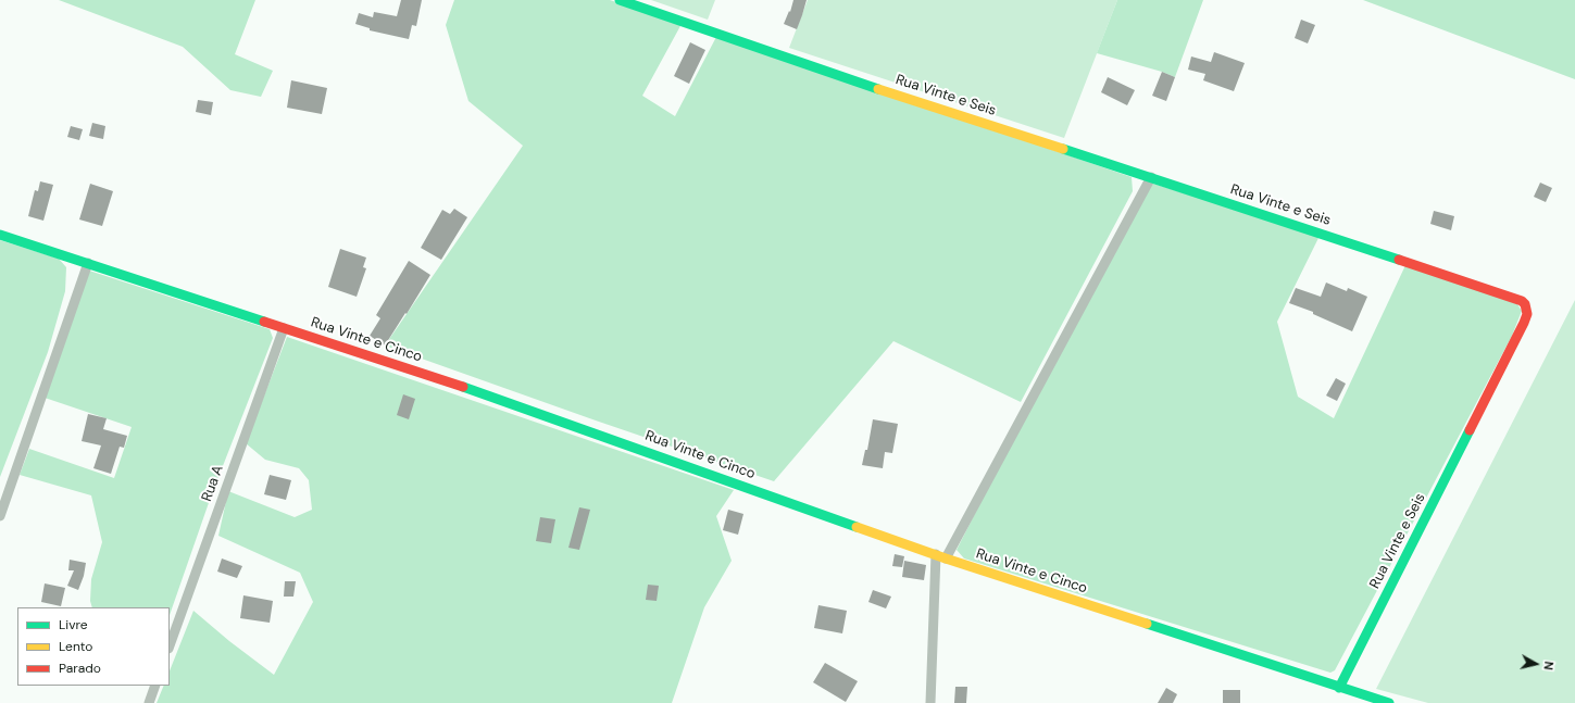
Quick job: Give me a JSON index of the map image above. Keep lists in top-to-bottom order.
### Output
{
  "streets": {
    "street": ["Rua Vinte e Seis", "Rua Vinte e Cinco", "Rua A"]
  },
  "crossings": [
    ["Rua Vinte e Seis", "Rua Vinte e Cinco"],
    ["Rua Vinte e Cinco", "Rua A"]
  ],
  "legend": ["Livre", "Lento", "Parado"],
  "north": "right"
}
